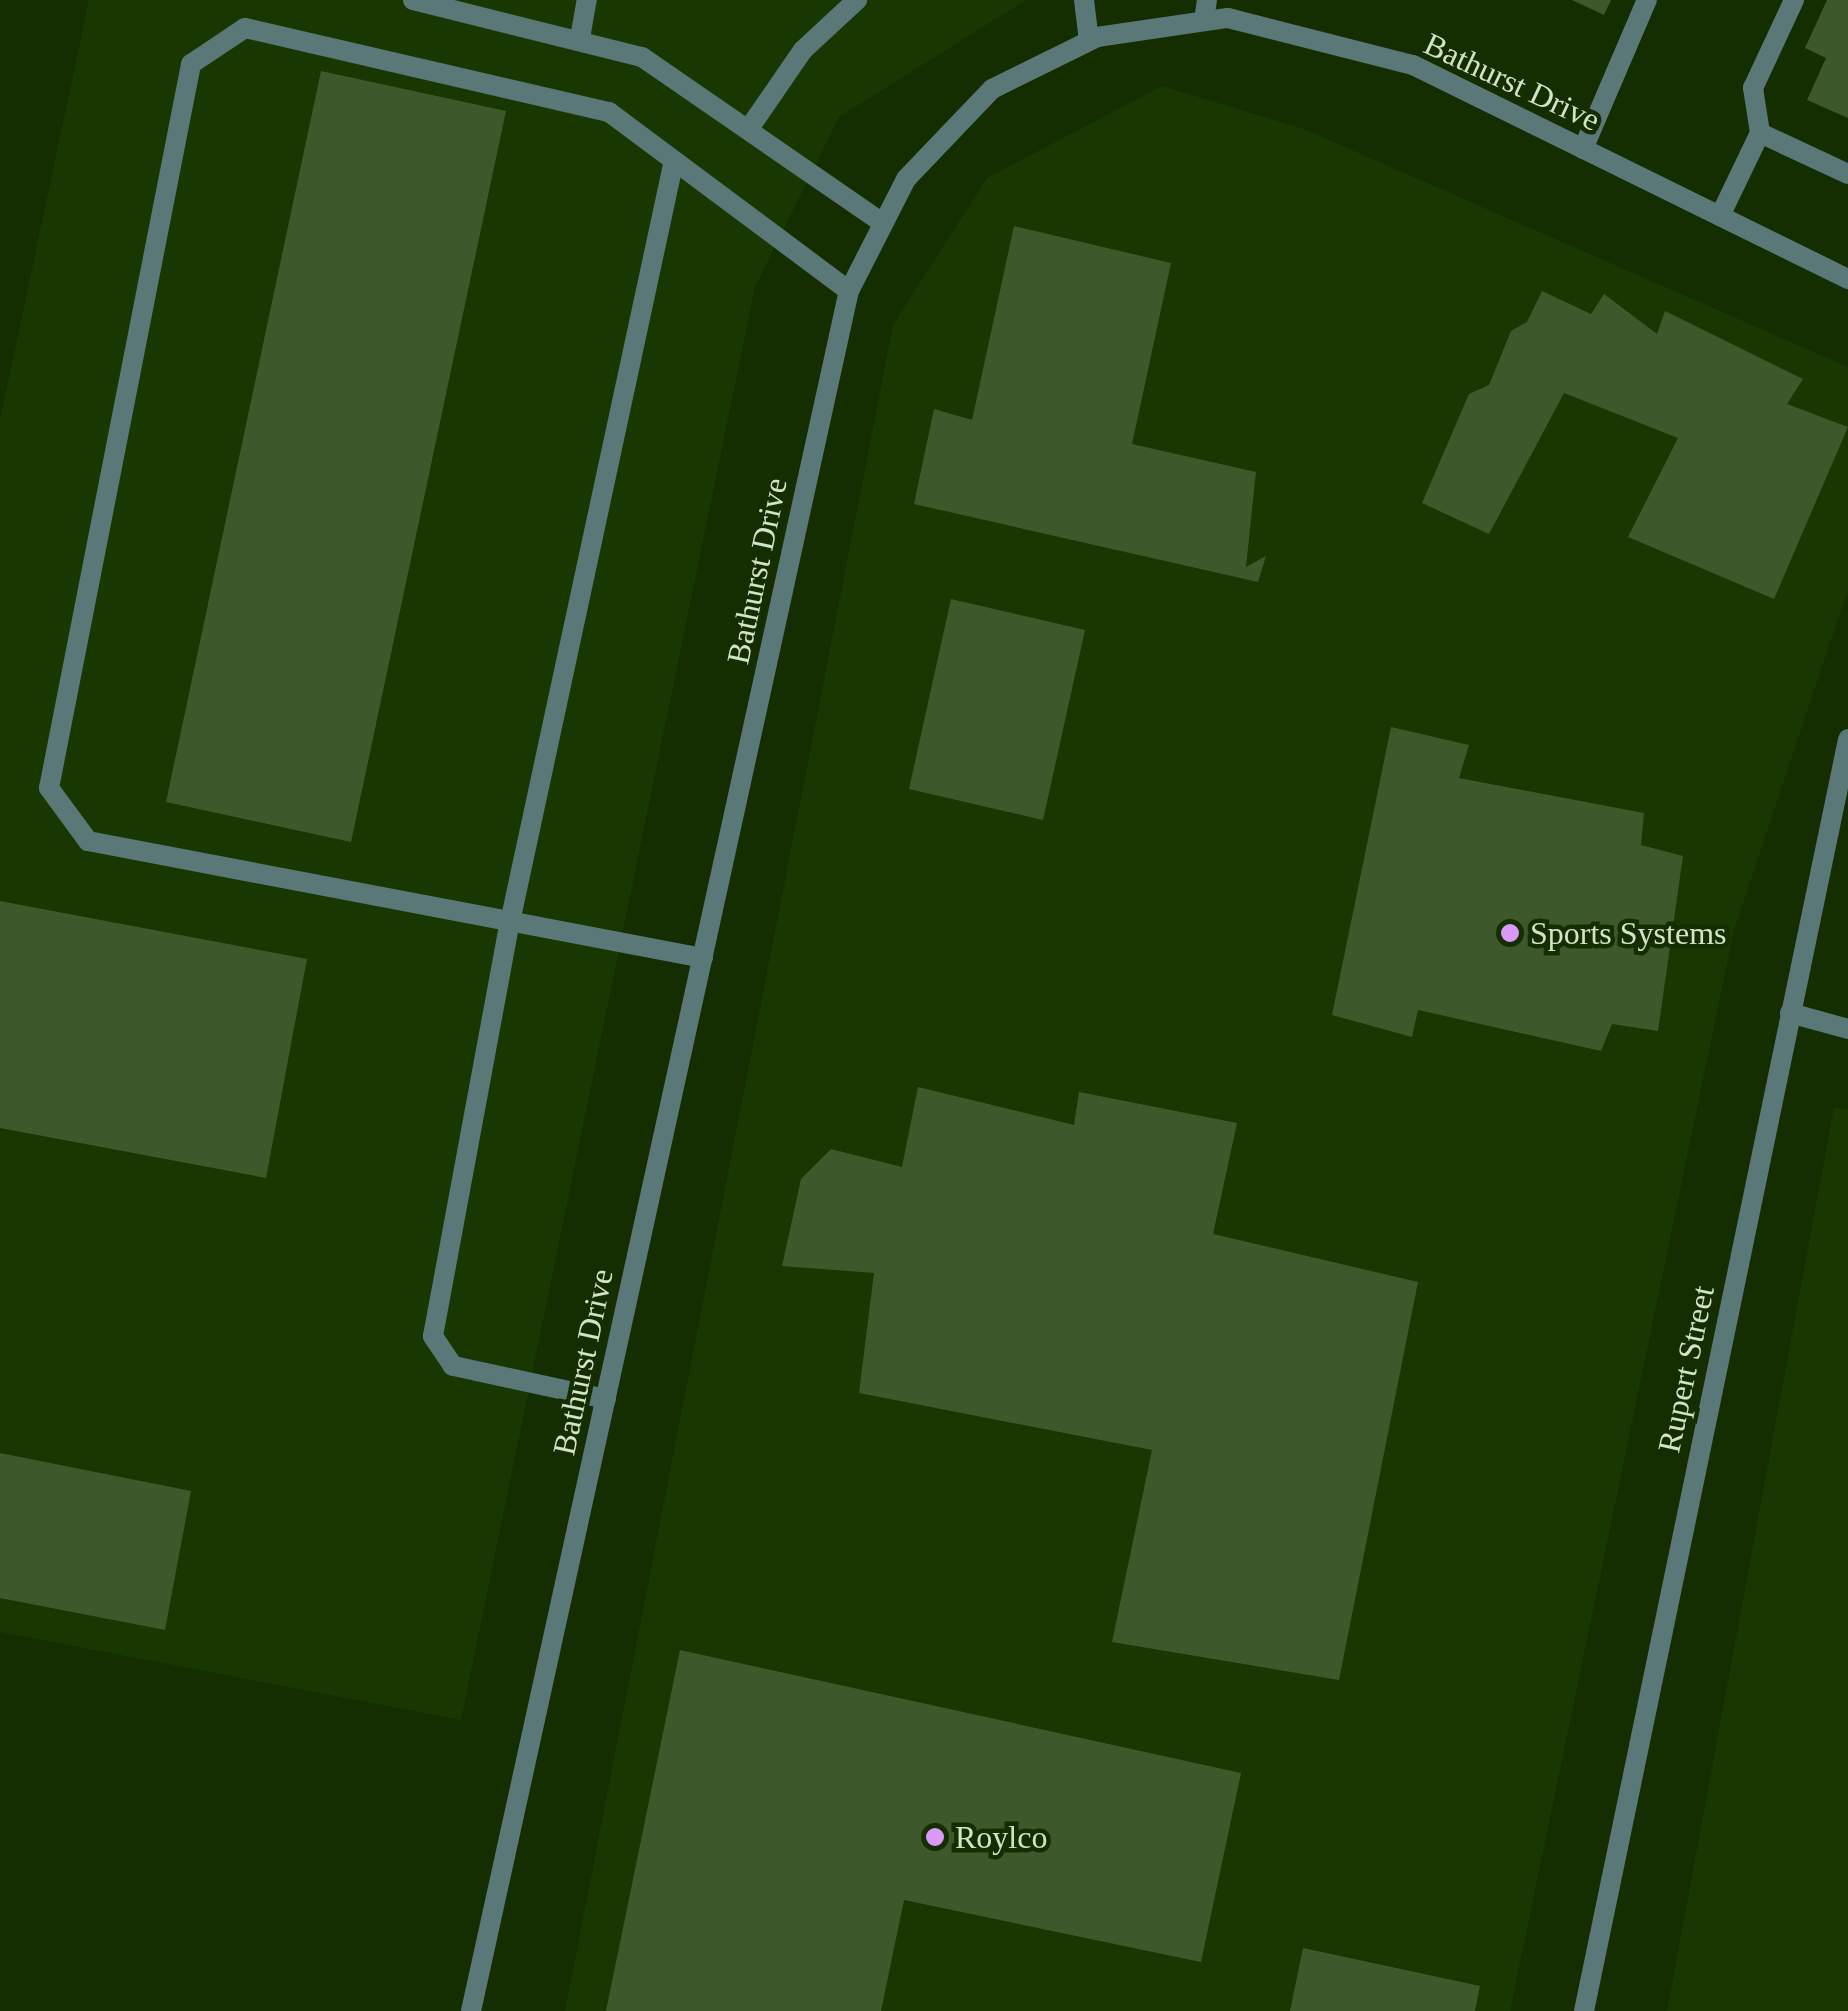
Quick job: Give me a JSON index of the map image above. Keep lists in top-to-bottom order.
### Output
{
  "streets": {
    "street": ["Bathurst Drive", "Rupert Street"]
  },
  "places": ["Sports Systems", "Roylco"]
}
